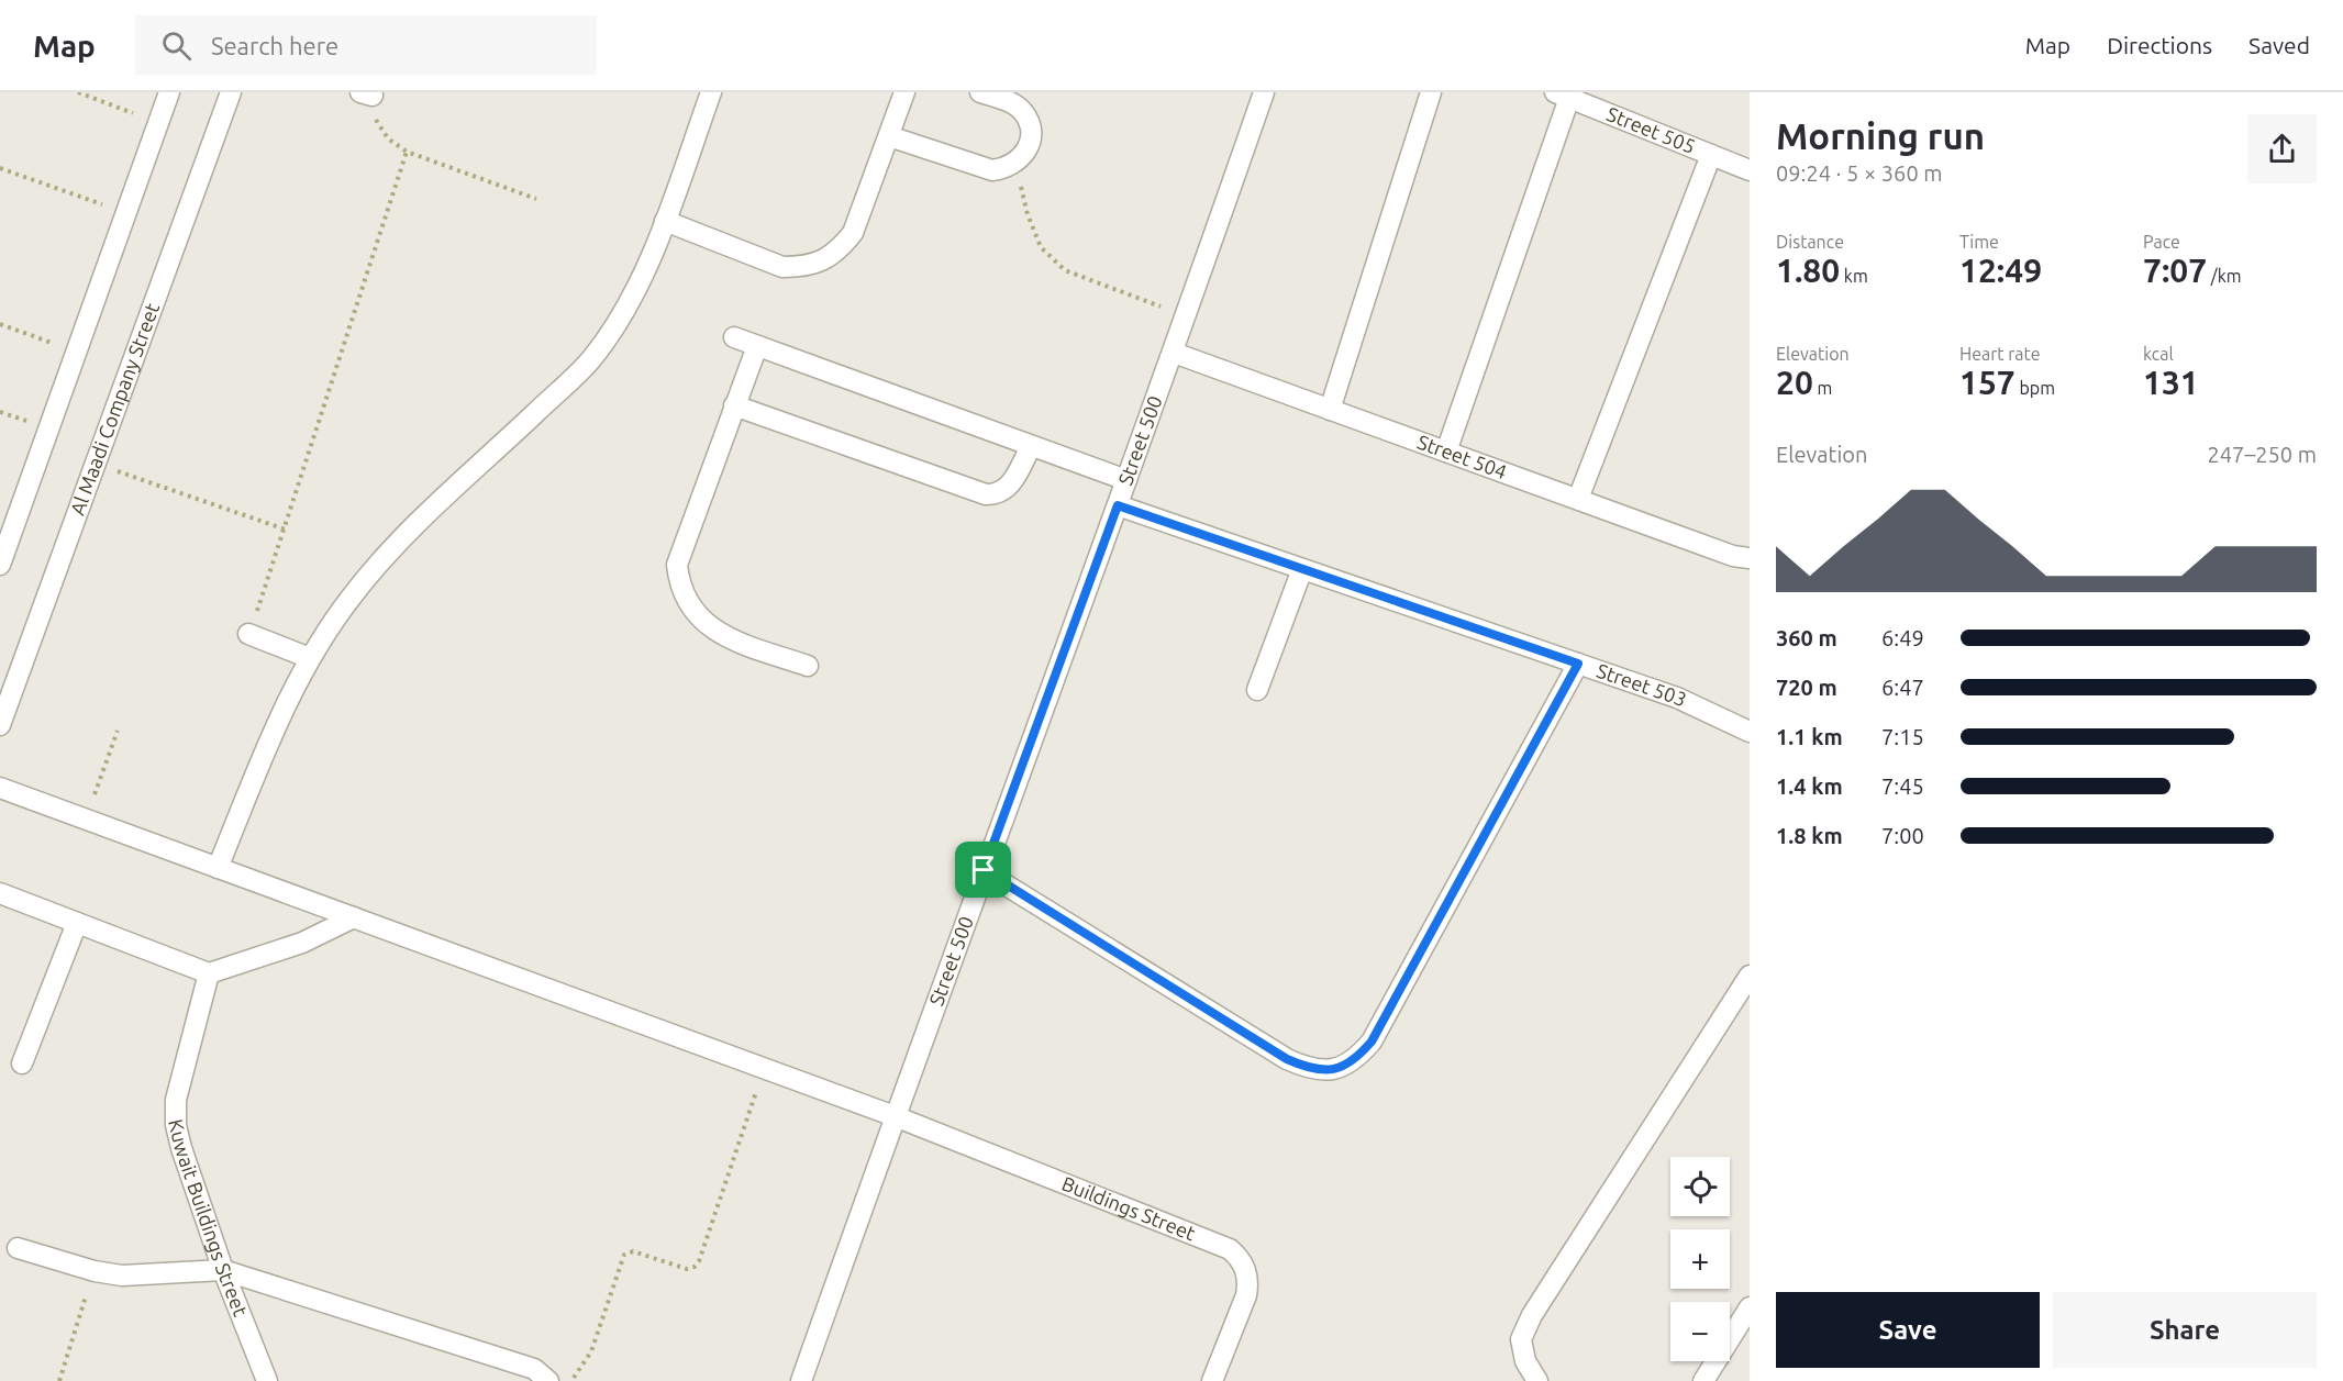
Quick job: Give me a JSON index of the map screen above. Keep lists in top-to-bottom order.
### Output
{
  "streets": {
    "street": [
      "Street 505",
      "Al Maadi Company Street",
      "Street 500",
      "Street 504",
      "Street 503",
      "Buildings Street",
      "Kuwait Buildings Street"
    ]
  },
  "crossings": [
    ["Street 500", "Street 504"],
    ["Street 500", "Street 503"],
    ["Street 500", "Buildings Street"]
  ],
  "page": {
    "header": "Map",
    "search": "Search here",
    "nav": ["Map", "Directions", "Saved"],
    "heading": ["Morning run", "09:24 · 5 × 360 m"],
    "stats": [
      ["Distance", "1.80 km"],
      ["Time", "12:49"],
      ["Pace", "7:07 /km"],
      ["Elevation", "20 m"],
      ["Heart rate", "157 bpm"],
      ["kcal", "131"]
    ],
    "chart": ["Elevation", "247–250 m"],
    "list": [
      {
        "name": "360 m",
        "note": "6:49"
      },
      {
        "name": "720 m",
        "note": "6:47"
      },
      {
        "name": "1.1 km",
        "note": "7:15"
      },
      {
        "name": "1.4 km",
        "note": "7:45"
      },
      {
        "name": "1.8 km",
        "note": "7:00"
      }
    ],
    "map_buttons": ["+", "−"],
    "buttons": ["Save", "Share"]
  }
}
